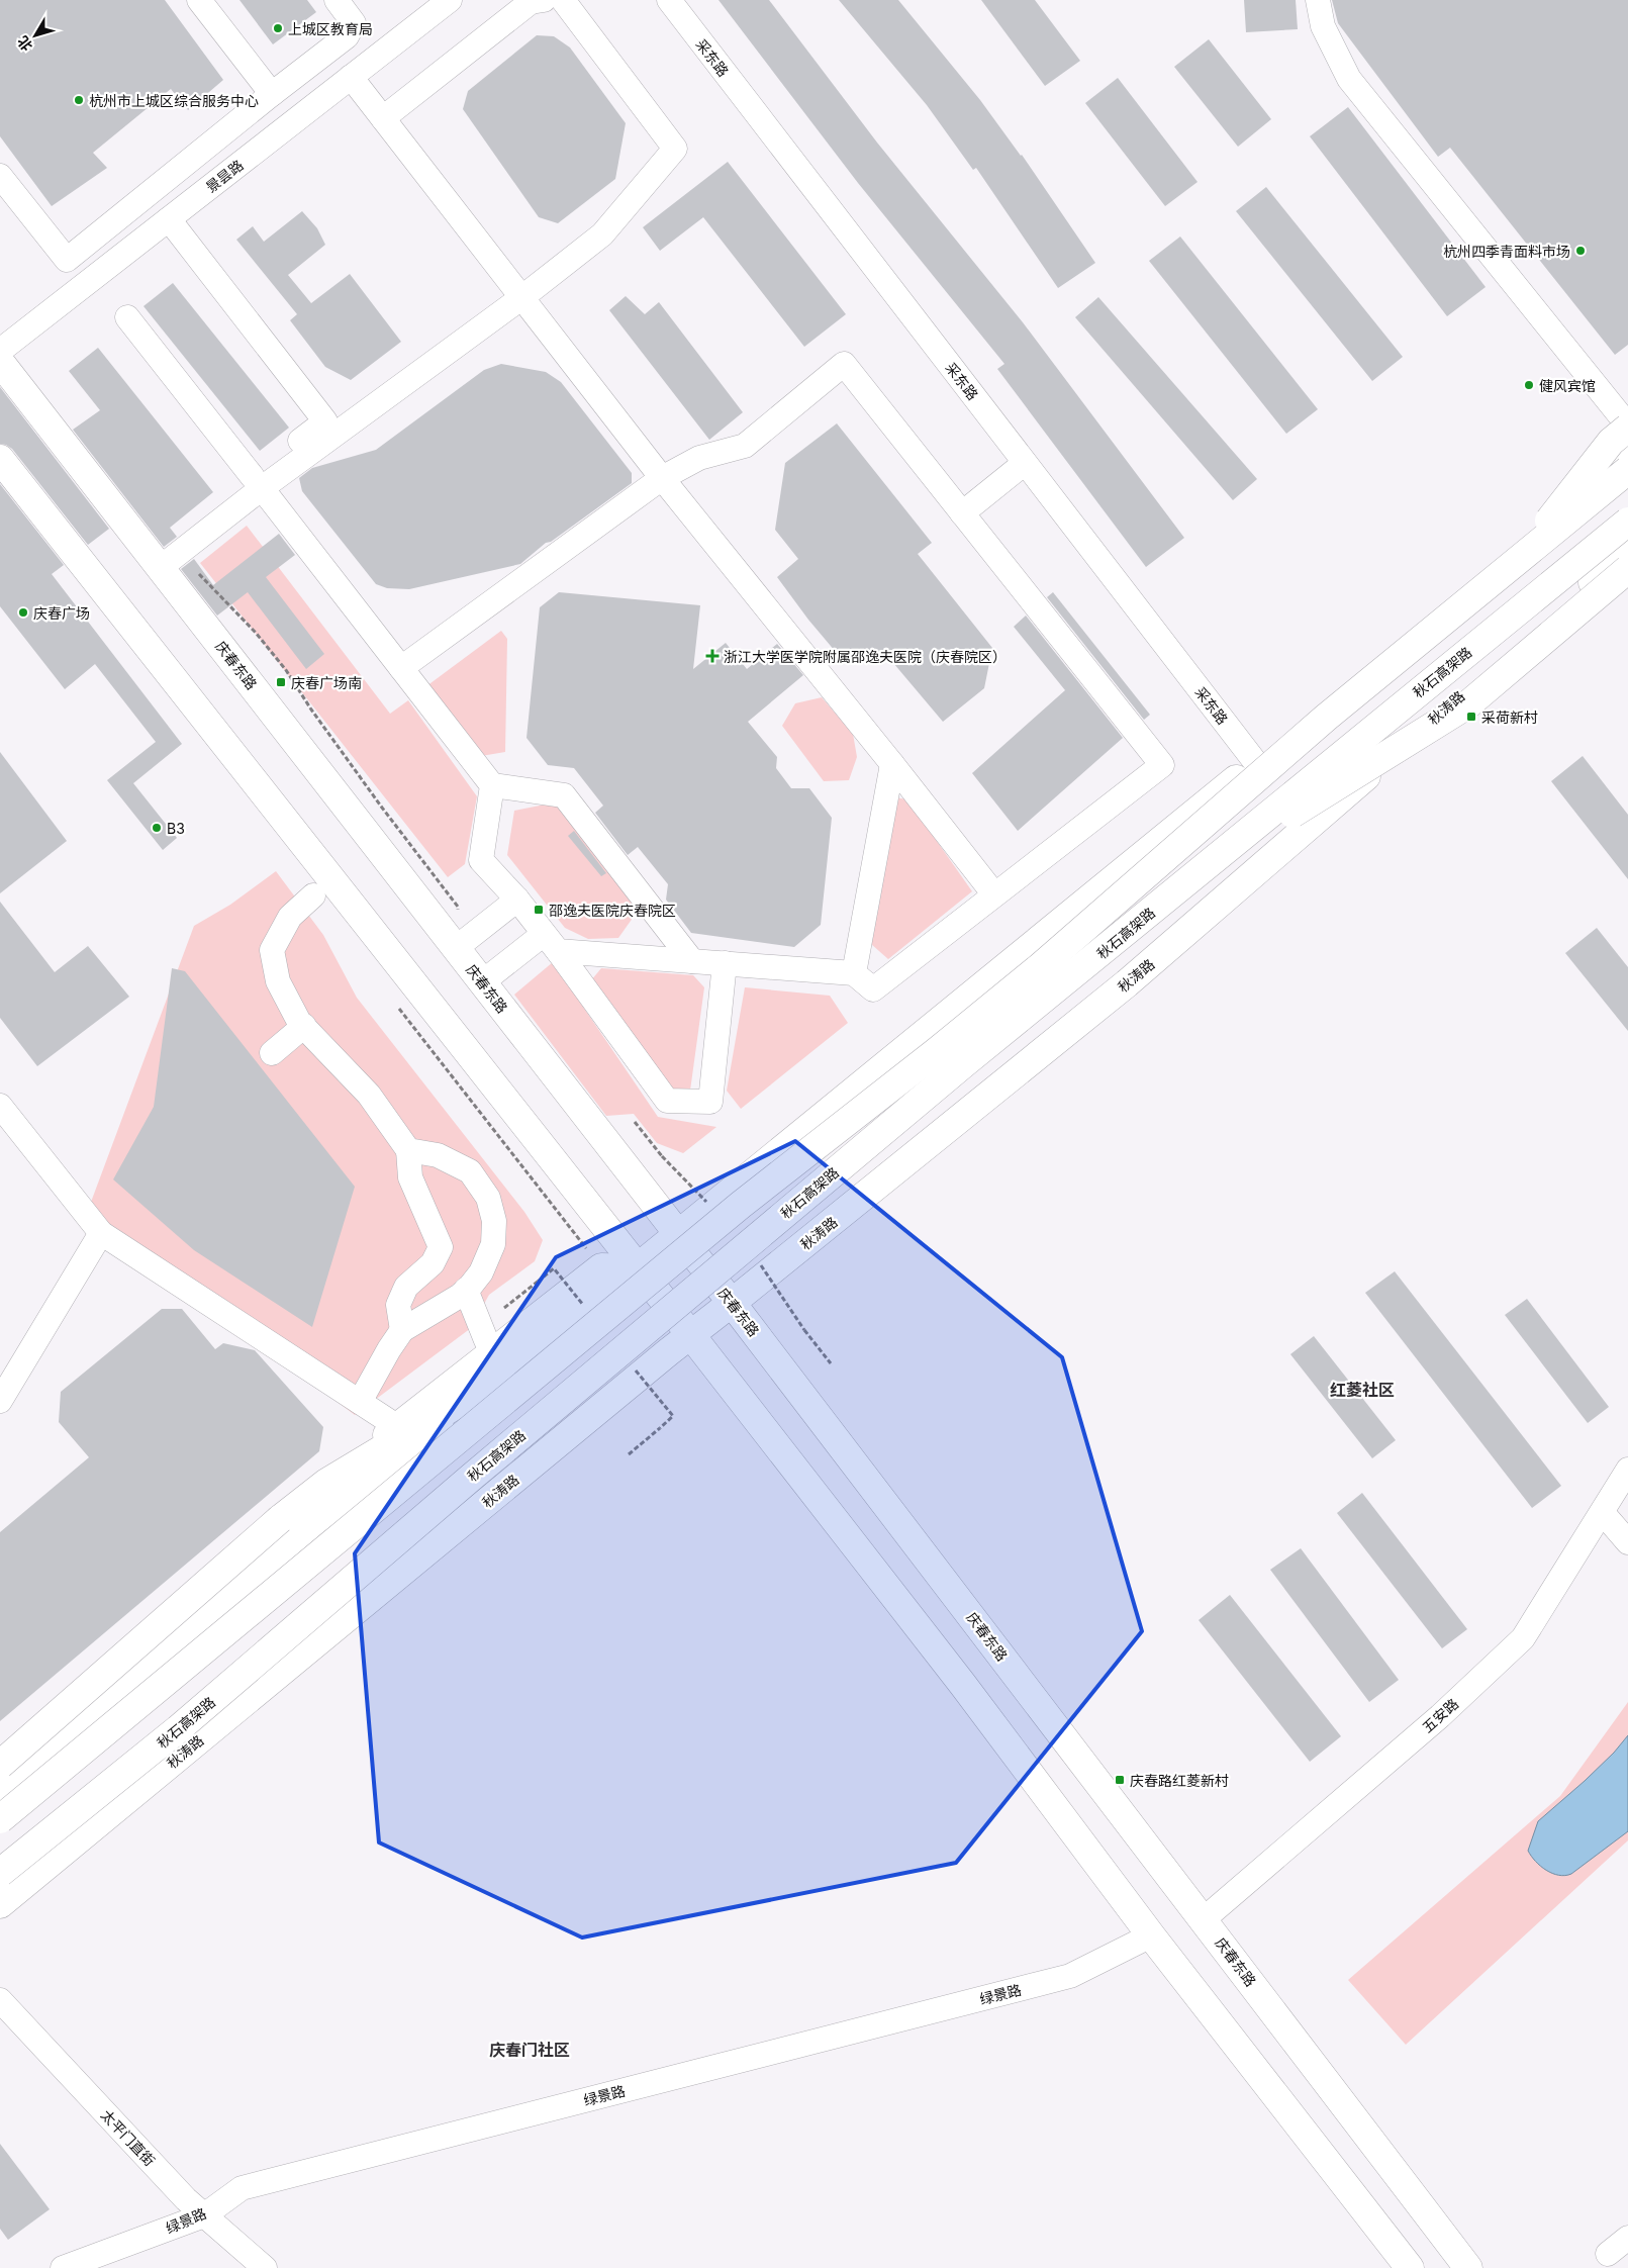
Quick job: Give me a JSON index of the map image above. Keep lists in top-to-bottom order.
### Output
{
  "streets": {
    "main road": ["庆春东路", "秋石高架路", "秋涛路"],
    "street": [
      "采东路",
      "景昙路",
      "五安路",
      "绿景路",
      "太平门直街"
    ]
  },
  "crossings": [
    ["庆春东路", "秋涛路"],
    ["庆春东路", "五安路"],
    ["绿景路", "太平门直街"]
  ],
  "districts": ["红菱社区", "庆春门社区"],
  "places": {
    "other": [
      "上城区教育局",
      "杭州市上城区综合服务中心",
      "杭州四季青面料市场",
      "健风宾馆",
      "庆春广场",
      "B3"
    ],
    "health": ["浙江大学医学院附属邵逸夫医院（庆春院区）"],
    "transit": [
      "庆春广场南",
      "采荷新村",
      "邵逸夫医院庆春院区",
      "庆春路红菱新村"
    ]
  },
  "north": "bottom left"
}
